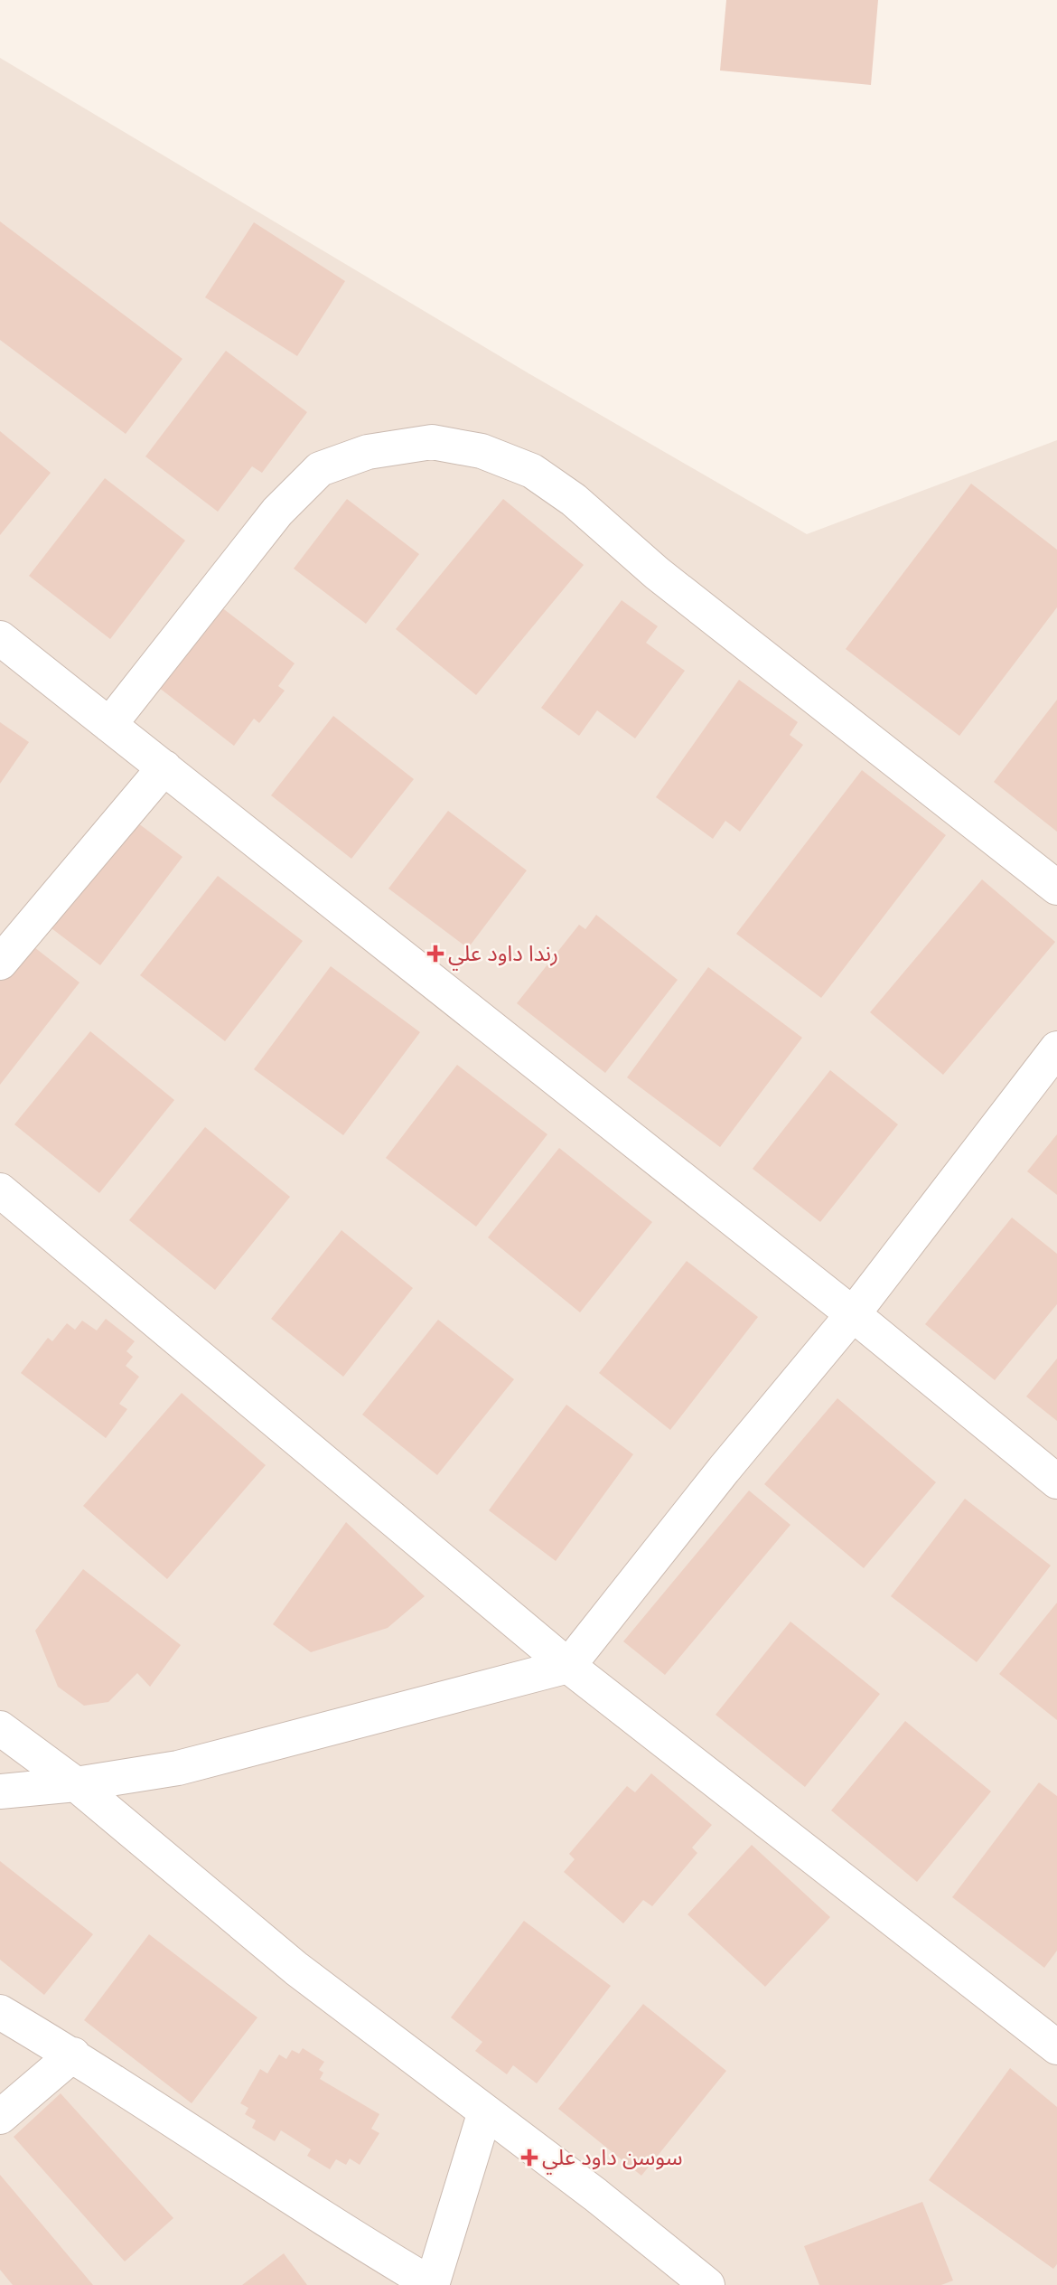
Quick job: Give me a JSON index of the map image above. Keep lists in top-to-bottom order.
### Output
{
  "places": {
    "health": ["رندا داود علي", "سوسن داود علي"]
  }
}
